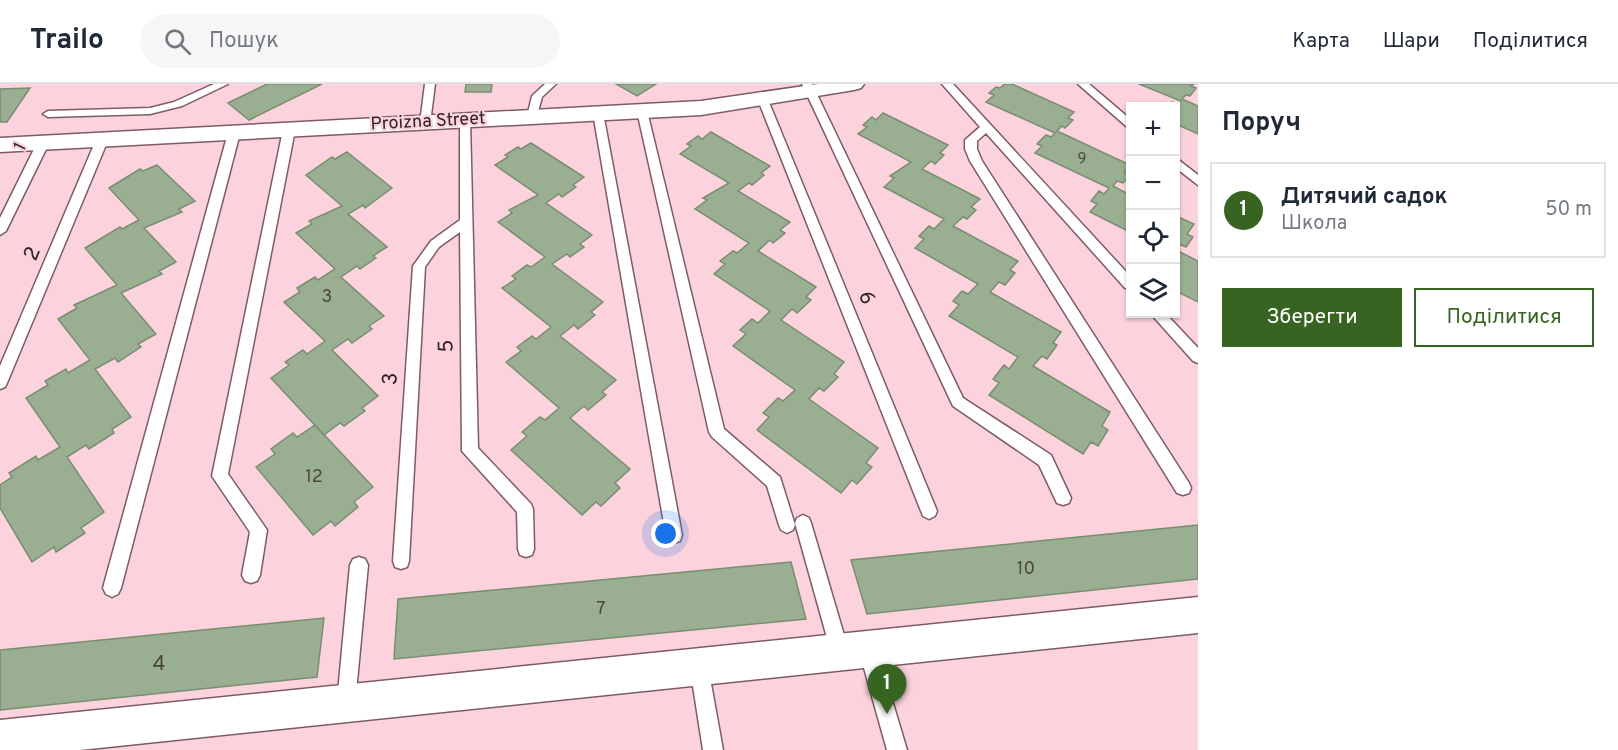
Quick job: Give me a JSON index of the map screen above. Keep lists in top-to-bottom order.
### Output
{
  "streets": {
    "street": ["Proizna Street"],
    "lane": [
      "1",
      "2",
      "6",
      "5",
      "3"
    ]
  },
  "crossings": [
    ["Proizna Street", "1"],
    ["Proizna Street", "2"],
    ["Proizna Street", "6"],
    ["Proizna Street", "5"],
    ["5", "3"]
  ],
  "house_numbers": [
    "9",
    "3",
    "12",
    "10",
    "7",
    "4"
  ],
  "page": {
    "header": "Trailo",
    "search": "Пошук",
    "nav": ["Карта", "Шари", "Поділитися"],
    "heading": "Поруч",
    "map_buttons": ["+", "−"],
    "list": [
      {
        "mark": "1",
        "name": "Дитячий садок",
        "note": "Школа",
        "value": "50 m"
      }
    ],
    "buttons": ["Зберегти", "Поділитися"],
    "pins": "1"
  }
}
